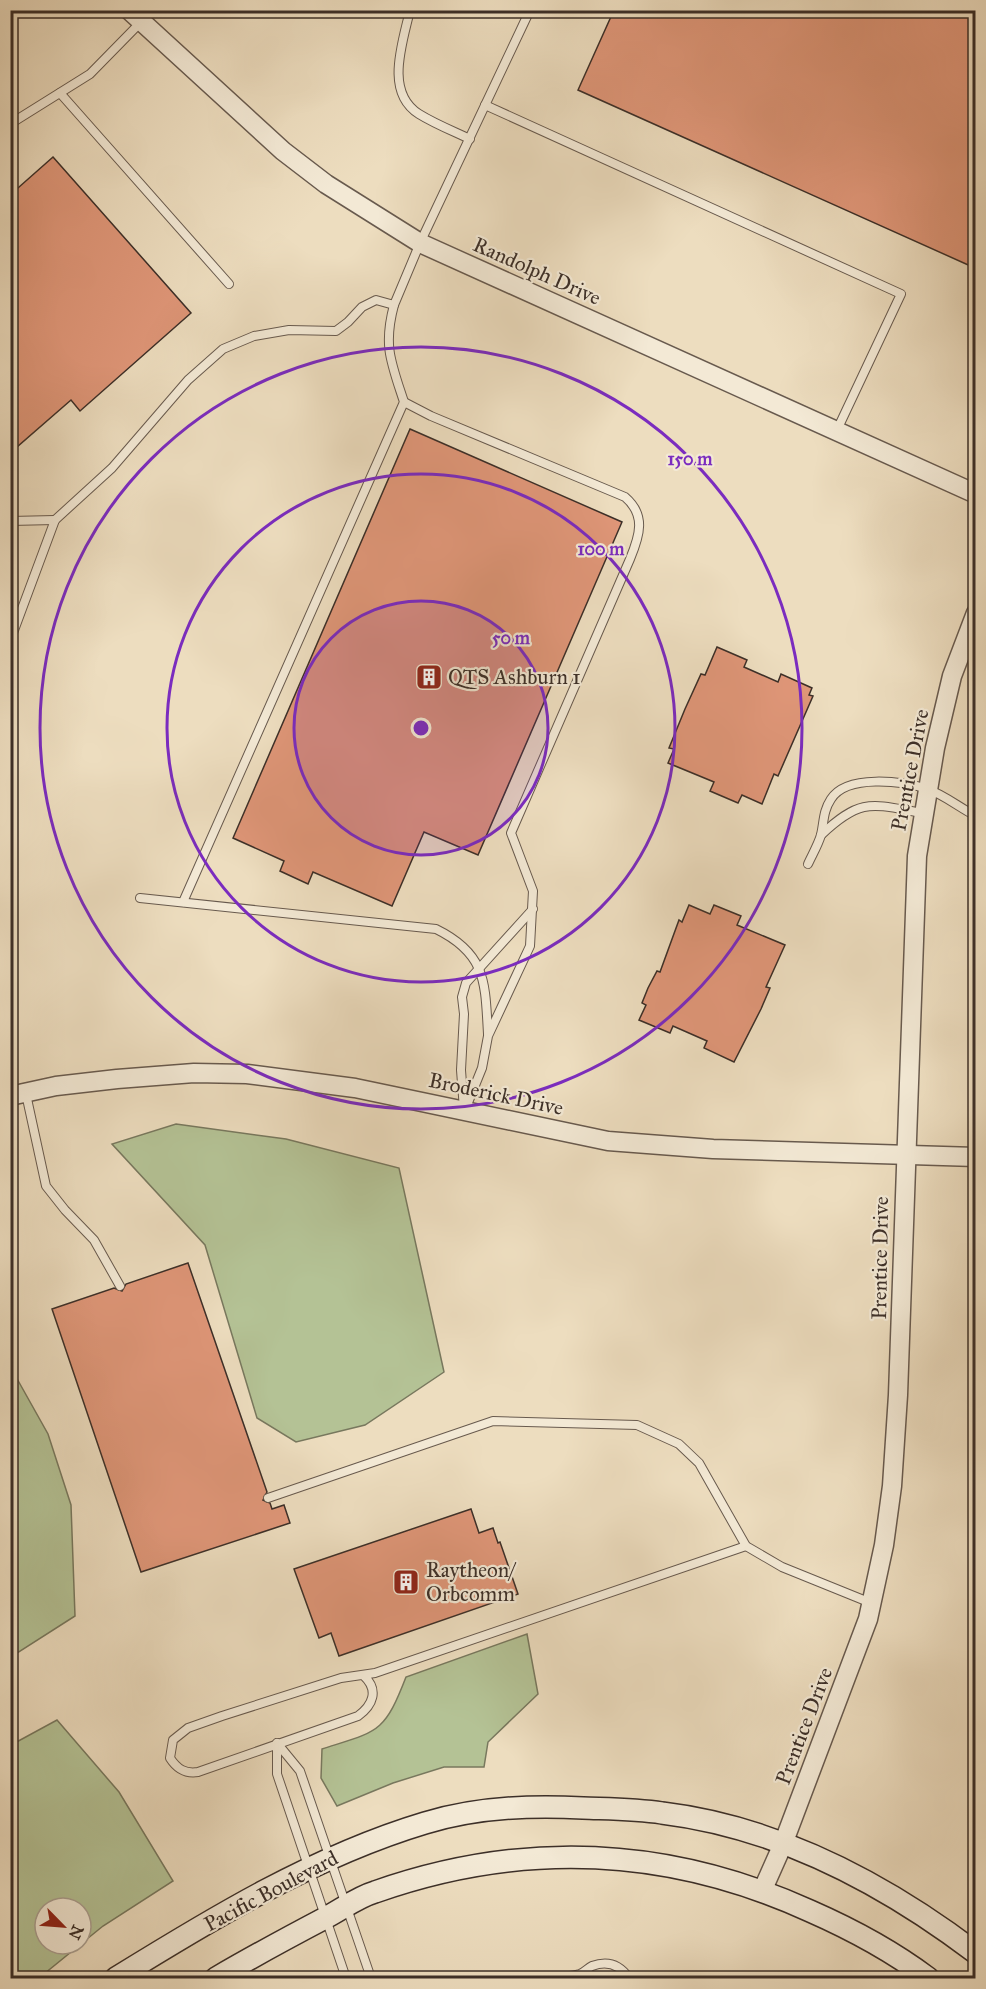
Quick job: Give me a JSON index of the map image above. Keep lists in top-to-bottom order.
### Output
{
  "streets": {
    "main road": ["Pacific Boulevard"],
    "street": ["Randolph Drive", "Prentice Drive", "Broderick Drive"]
  },
  "crossings": [
    ["Prentice Drive", "Broderick Drive"],
    ["Prentice Drive", "Pacific Boulevard"]
  ],
  "places": {
    "building": ["QTS Ashburn 1", "Raytheon/ Orbcomm"]
  },
  "north": "bottom right",
  "rings": ["150 m", "100 m", "50 m"]
}
